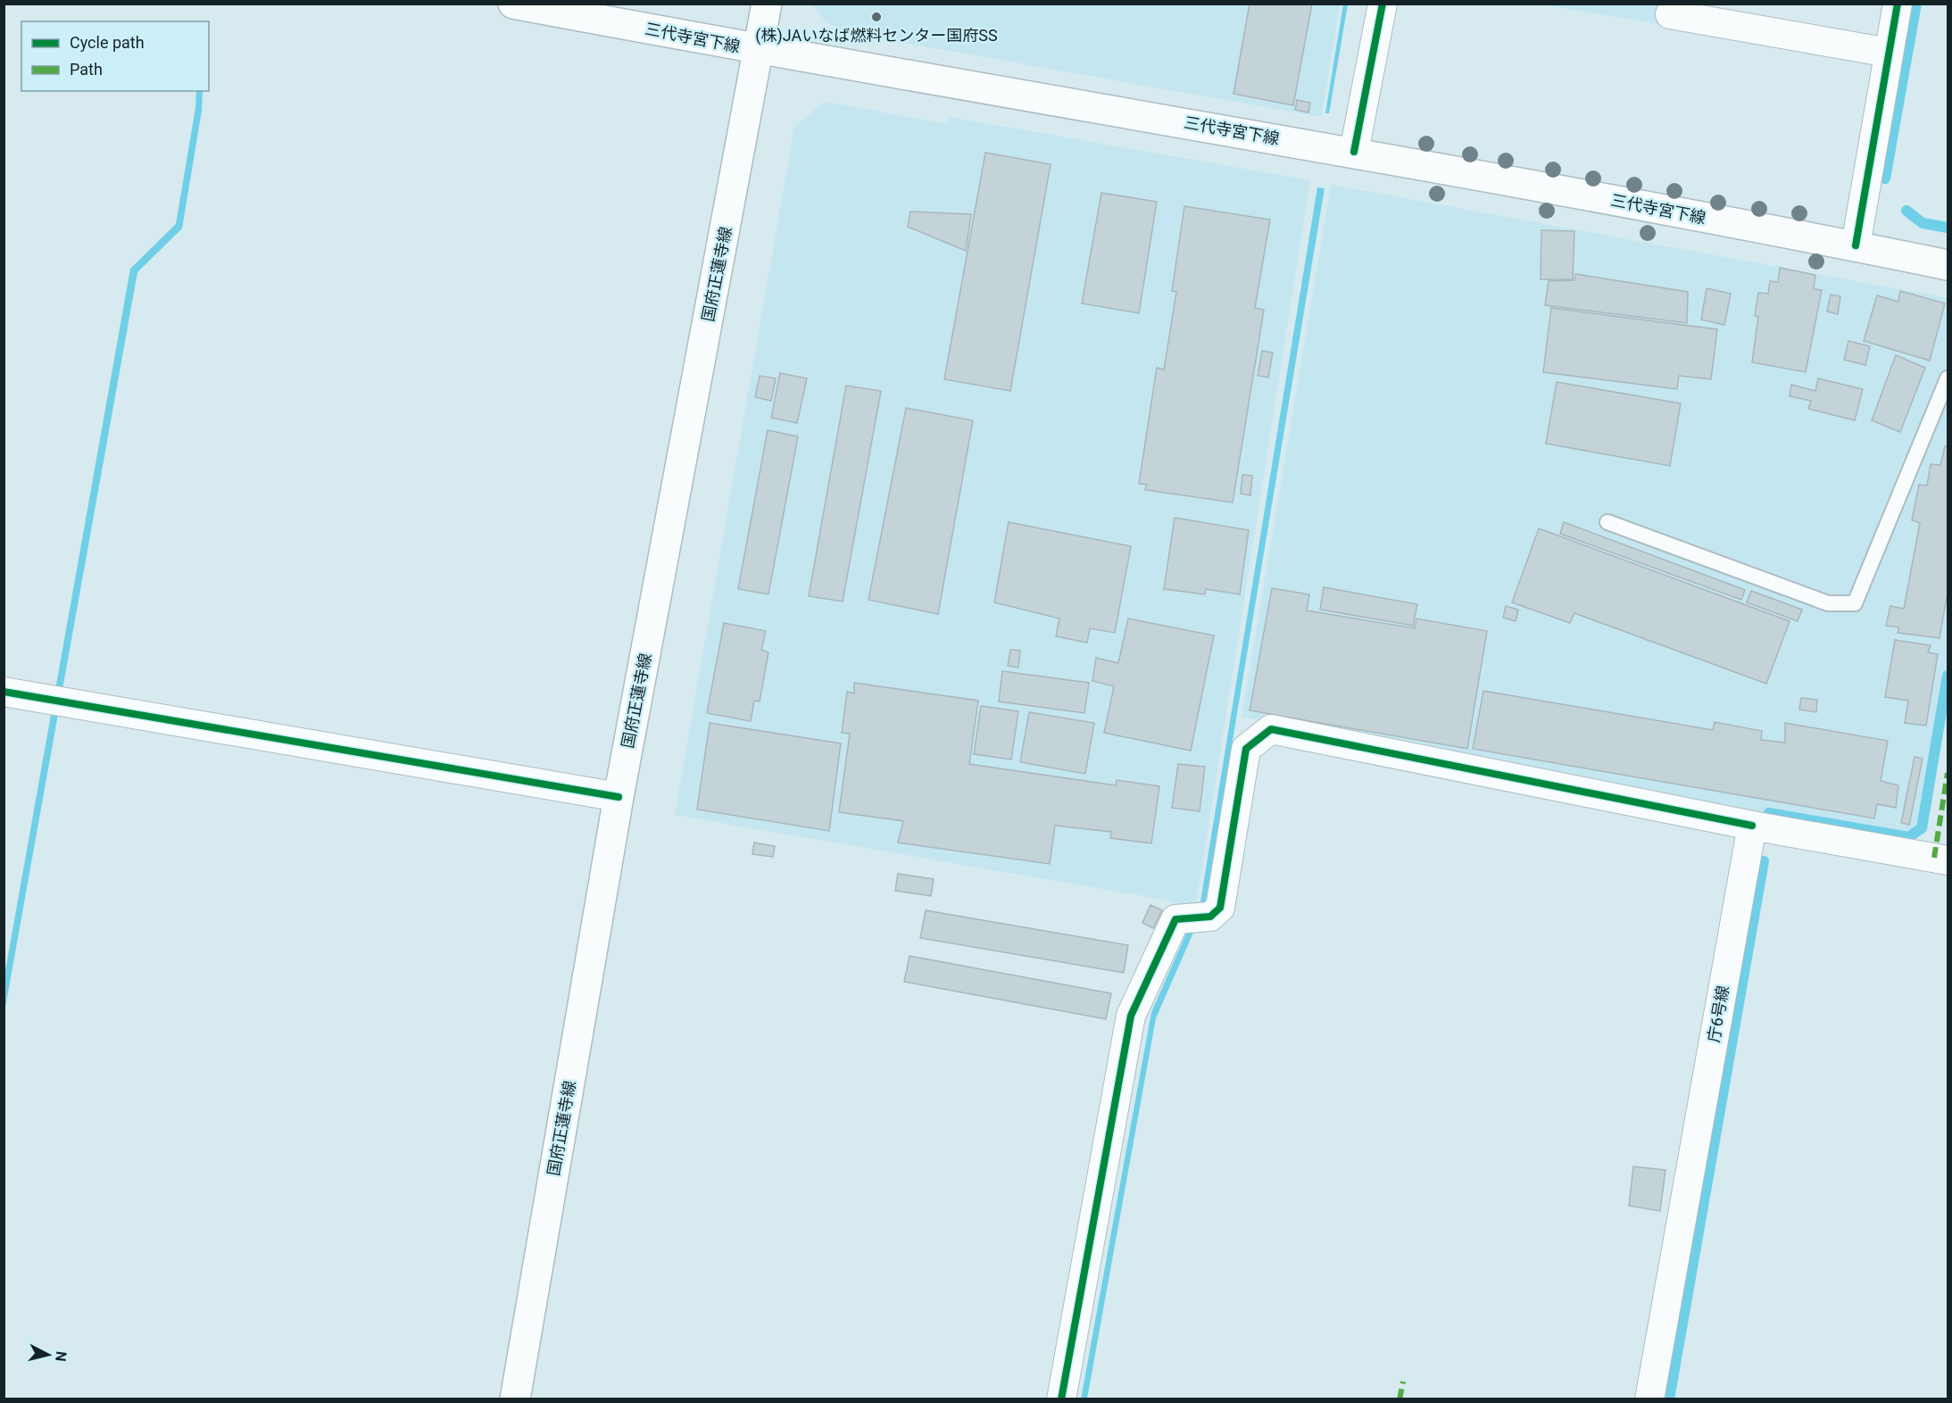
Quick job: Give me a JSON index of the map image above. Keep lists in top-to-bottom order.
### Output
{
  "streets": {
    "main road": ["三代寺宮下線", "国府正蓮寺線"],
    "street": ["庁6号線"]
  },
  "crossings": [
    ["三代寺宮下線", "国府正蓮寺線"]
  ],
  "places": ["(株)JAいなば燃料センター国府SS"],
  "legend": ["Cycle path", "Path"],
  "north": "right"
}
